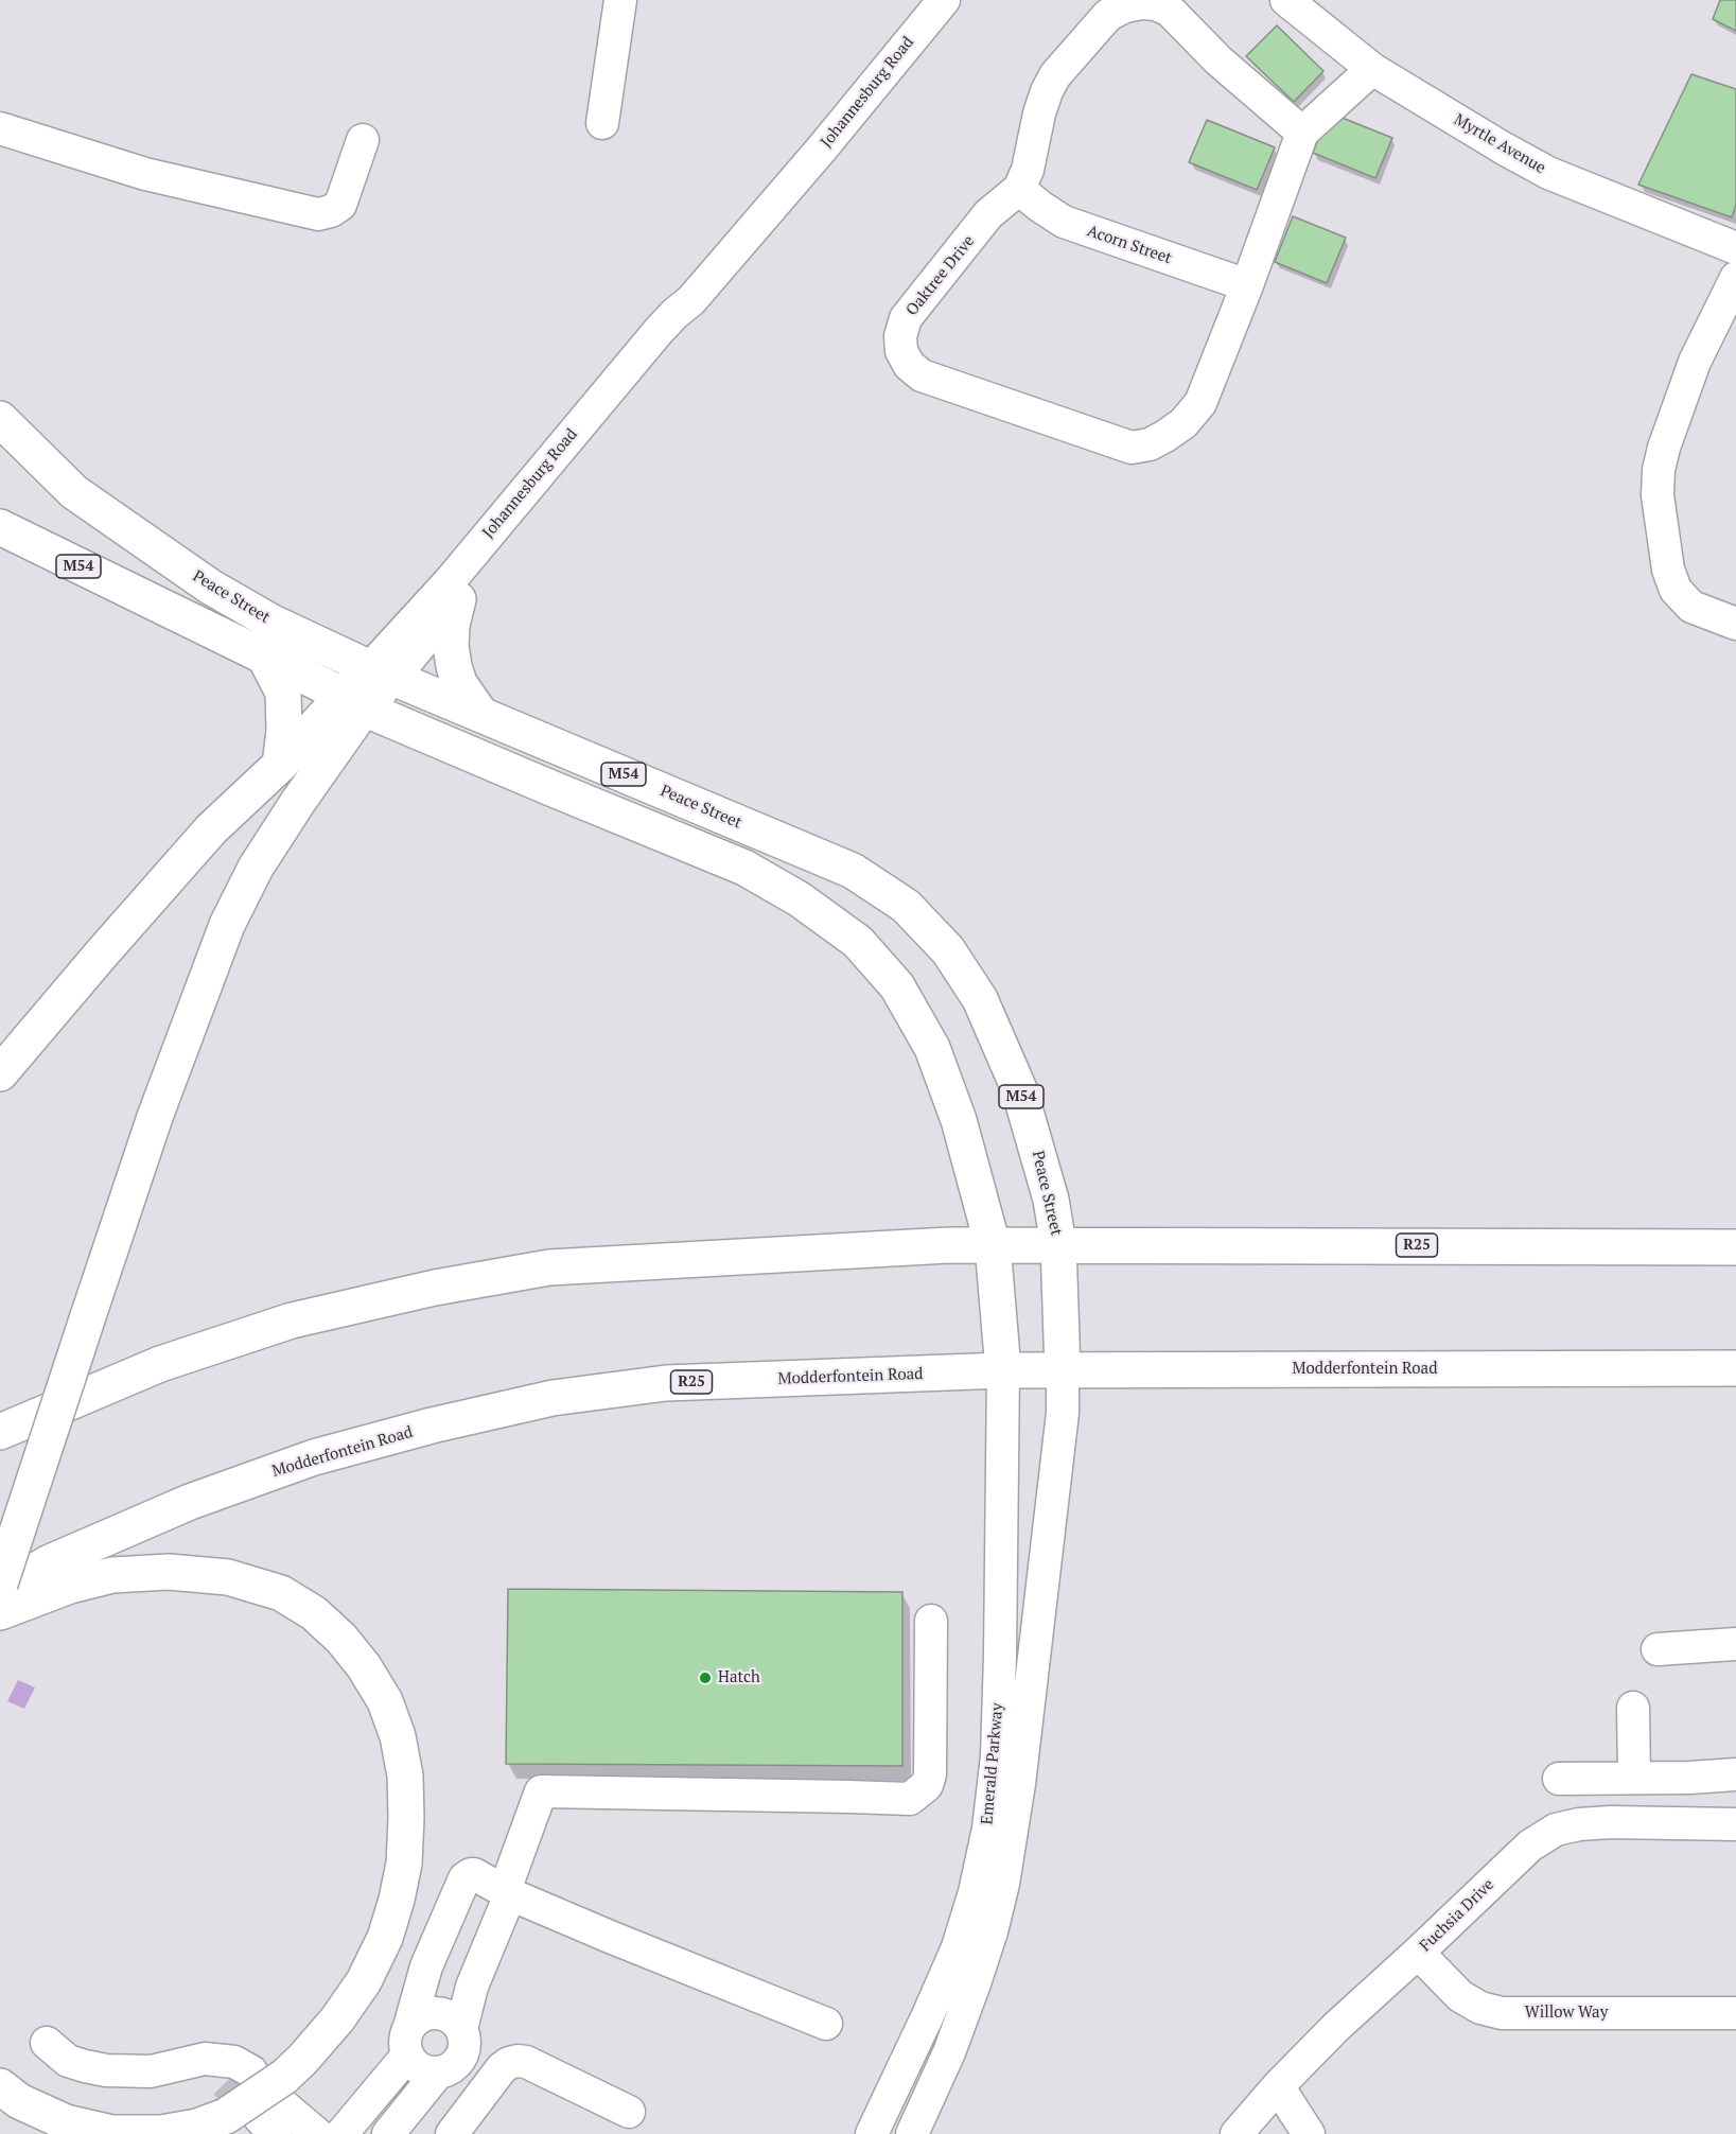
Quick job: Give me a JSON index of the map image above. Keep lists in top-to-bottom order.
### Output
{
  "streets": {
    "main road": [
      "M54",
      "Peace Street",
      "R25",
      "Modderfontein Road"
    ],
    "street": [
      "Johannesburg Road",
      "Myrtle Avenue",
      "Acorn Street",
      "Oaktree Drive",
      "Emerald Parkway",
      "Fuchsia Drive",
      "Willow Way"
    ]
  },
  "crossings": [
    ["Johannesburg Road", "Peace Street"],
    ["Myrtle Avenue", "Oaktree Drive"],
    ["Acorn Street", "Oaktree Drive"],
    ["M54", "R25"],
    ["M54", "Modderfontein Road"],
    ["M54", "Emerald Parkway"],
    ["Peace Street", "R25"],
    ["Peace Street", "Modderfontein Road"],
    ["Peace Street", "Emerald Parkway"],
    ["Modderfontein Road", "Emerald Parkway"],
    ["Fuchsia Drive", "Willow Way"]
  ],
  "places": ["Hatch"]
}
